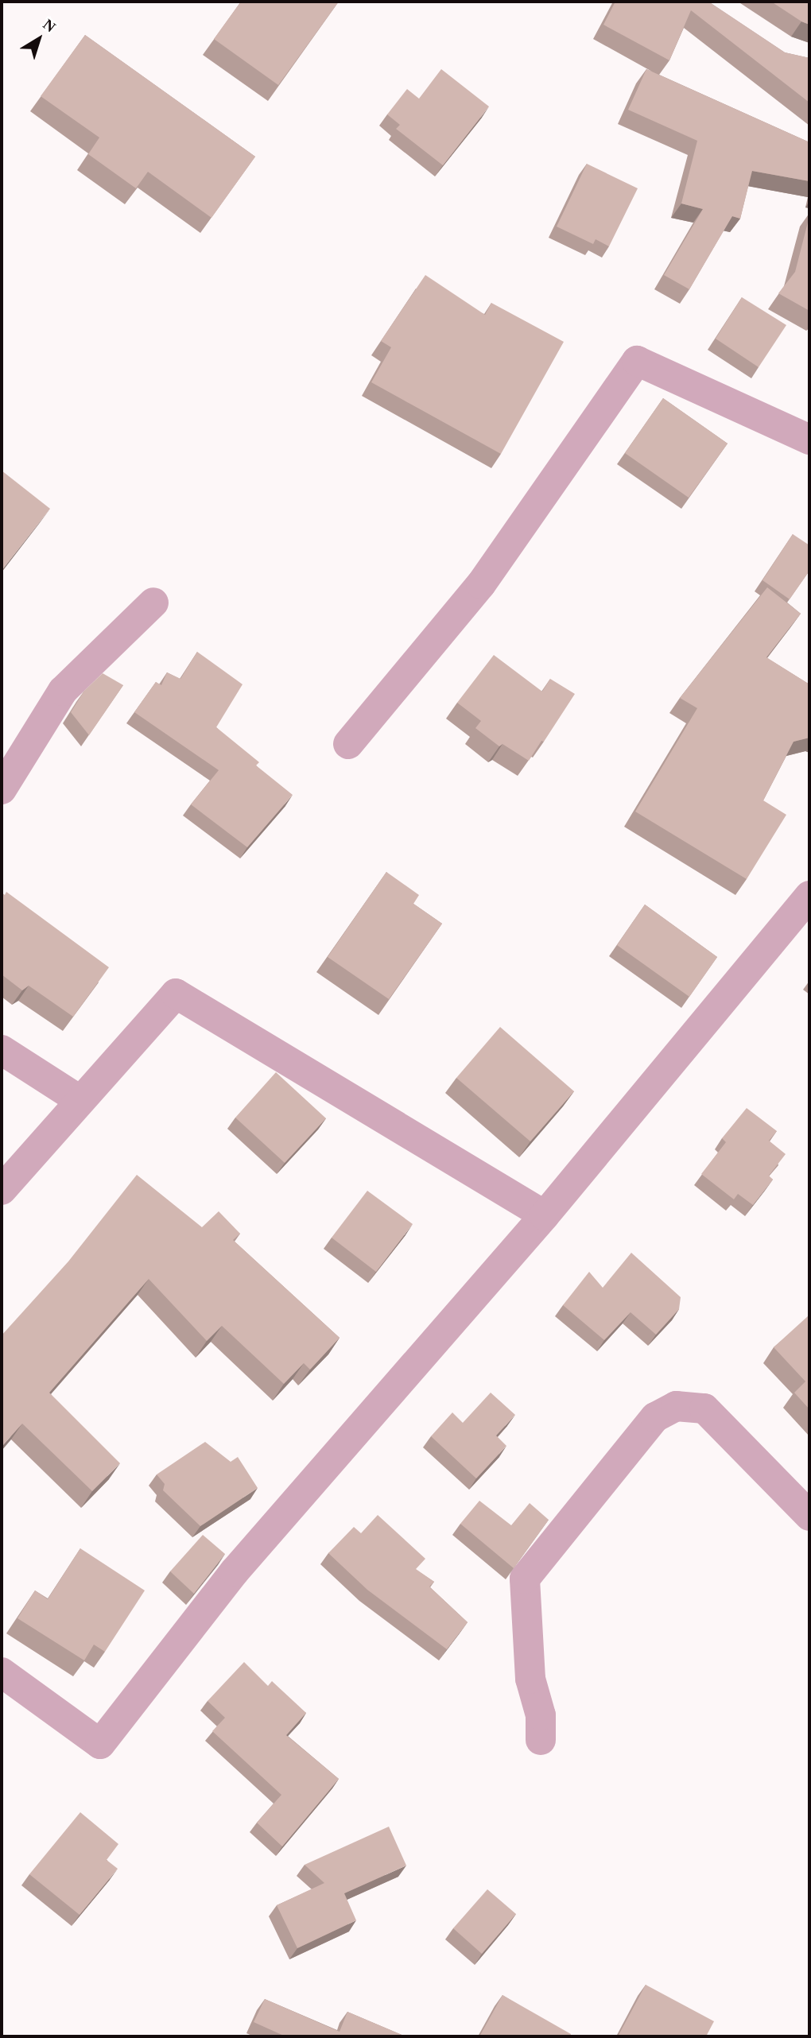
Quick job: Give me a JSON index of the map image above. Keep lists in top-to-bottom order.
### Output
{
  "north": "top right"
}
